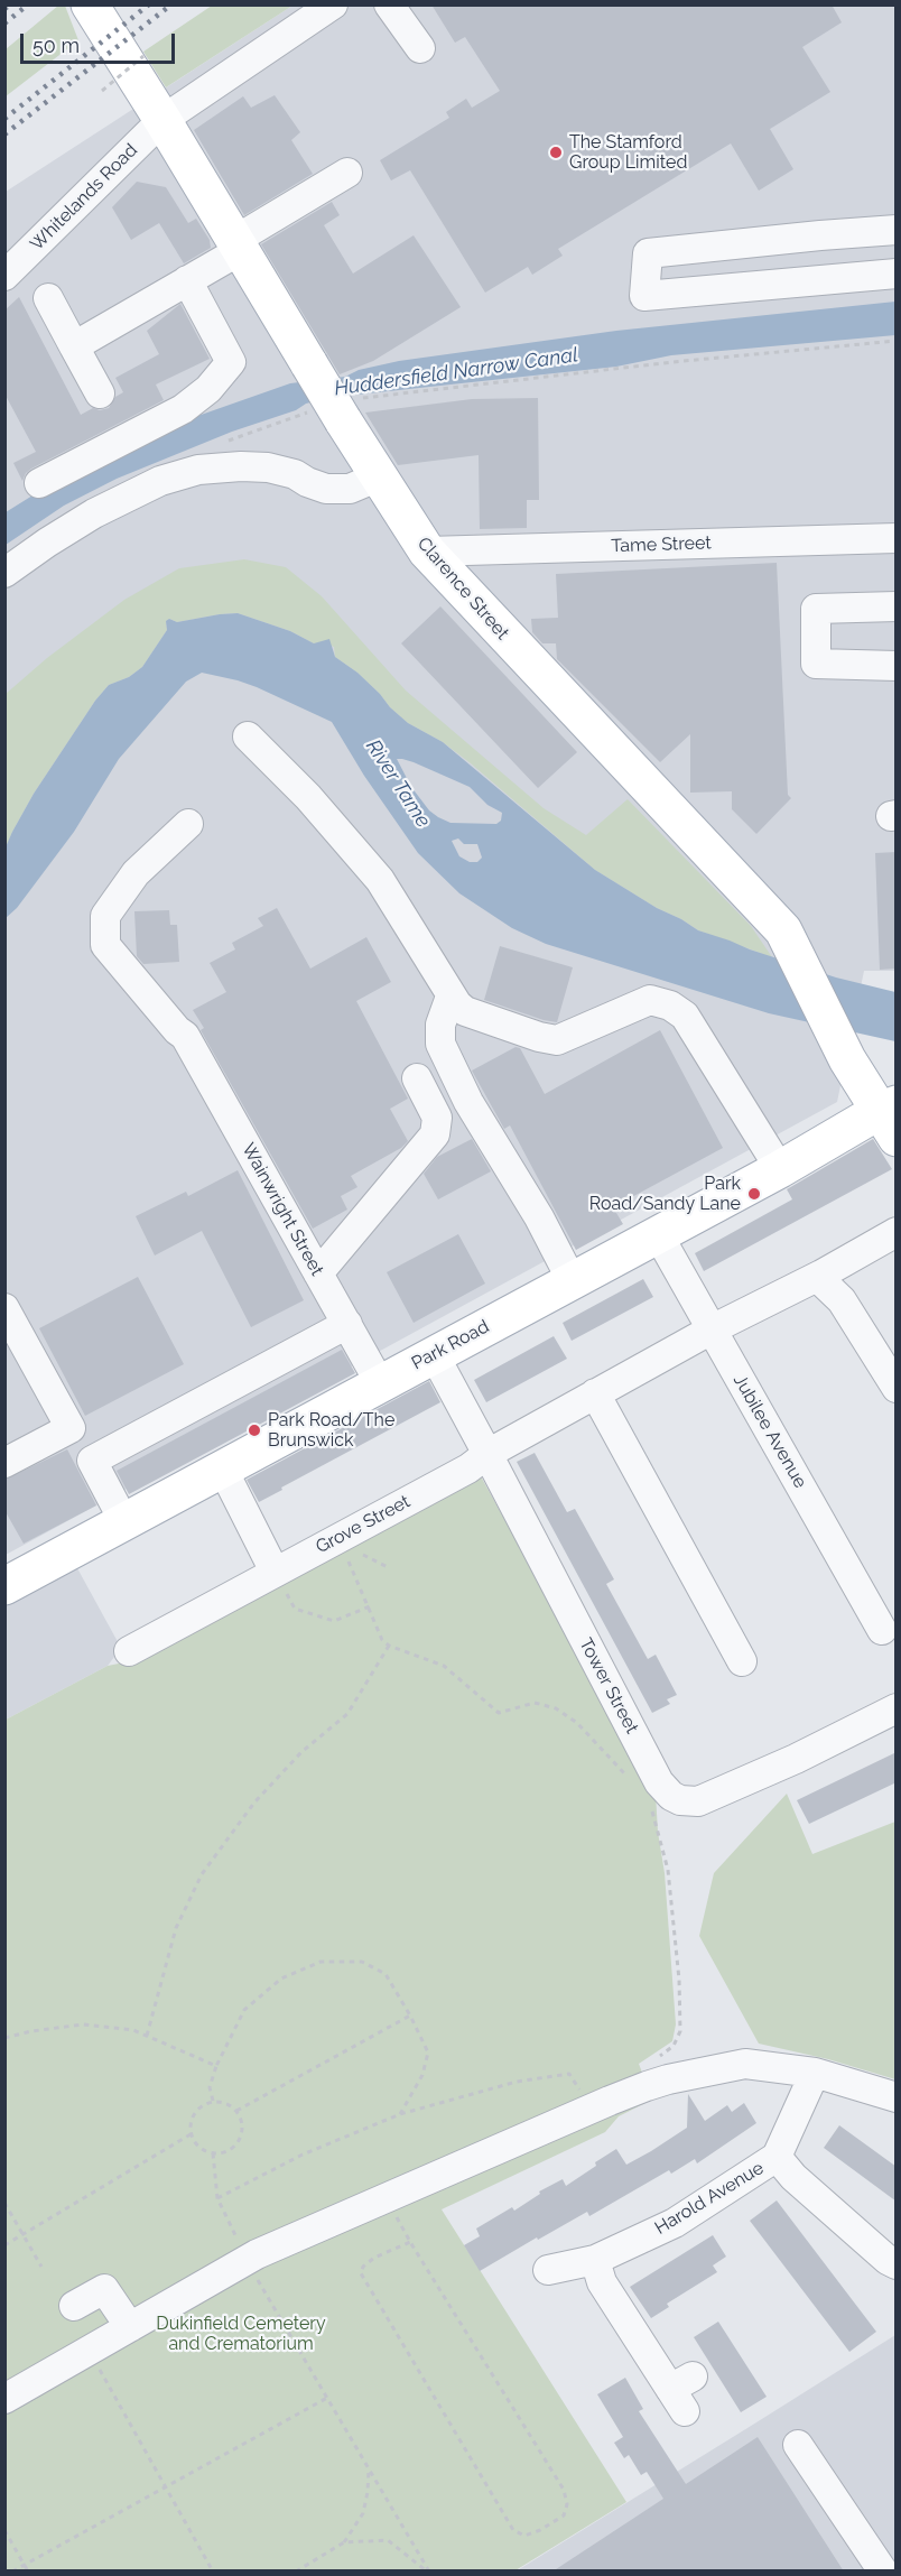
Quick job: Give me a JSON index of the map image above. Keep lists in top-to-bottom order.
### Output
{
  "streets": {
    "main road": ["Clarence Street", "Park Road"],
    "street": [
      "Whitelands Road",
      "Tame Street",
      "Wainwright Street",
      "Jubilee Avenue",
      "Grove Street",
      "Tower Street",
      "Harold Avenue"
    ]
  },
  "crossings": [
    ["Whitelands Road", "Clarence Street"],
    ["Tame Street", "Clarence Street"],
    ["Clarence Street", "Park Road"],
    ["Wainwright Street", "Park Road"],
    ["Park Road", "Jubilee Avenue"],
    ["Park Road", "Tower Street"],
    ["Jubilee Avenue", "Grove Street"],
    ["Grove Street", "Tower Street"]
  ],
  "water": ["Huddersfield Narrow Canal", "River Tame"],
  "parks": ["Dukinfield Cemetery and Crematorium"],
  "places": ["The Stamford Group Limited", "Park Road/Sandy Lane", "Park Road/The Brunswick"],
  "scale_bar": "50 m"
}
